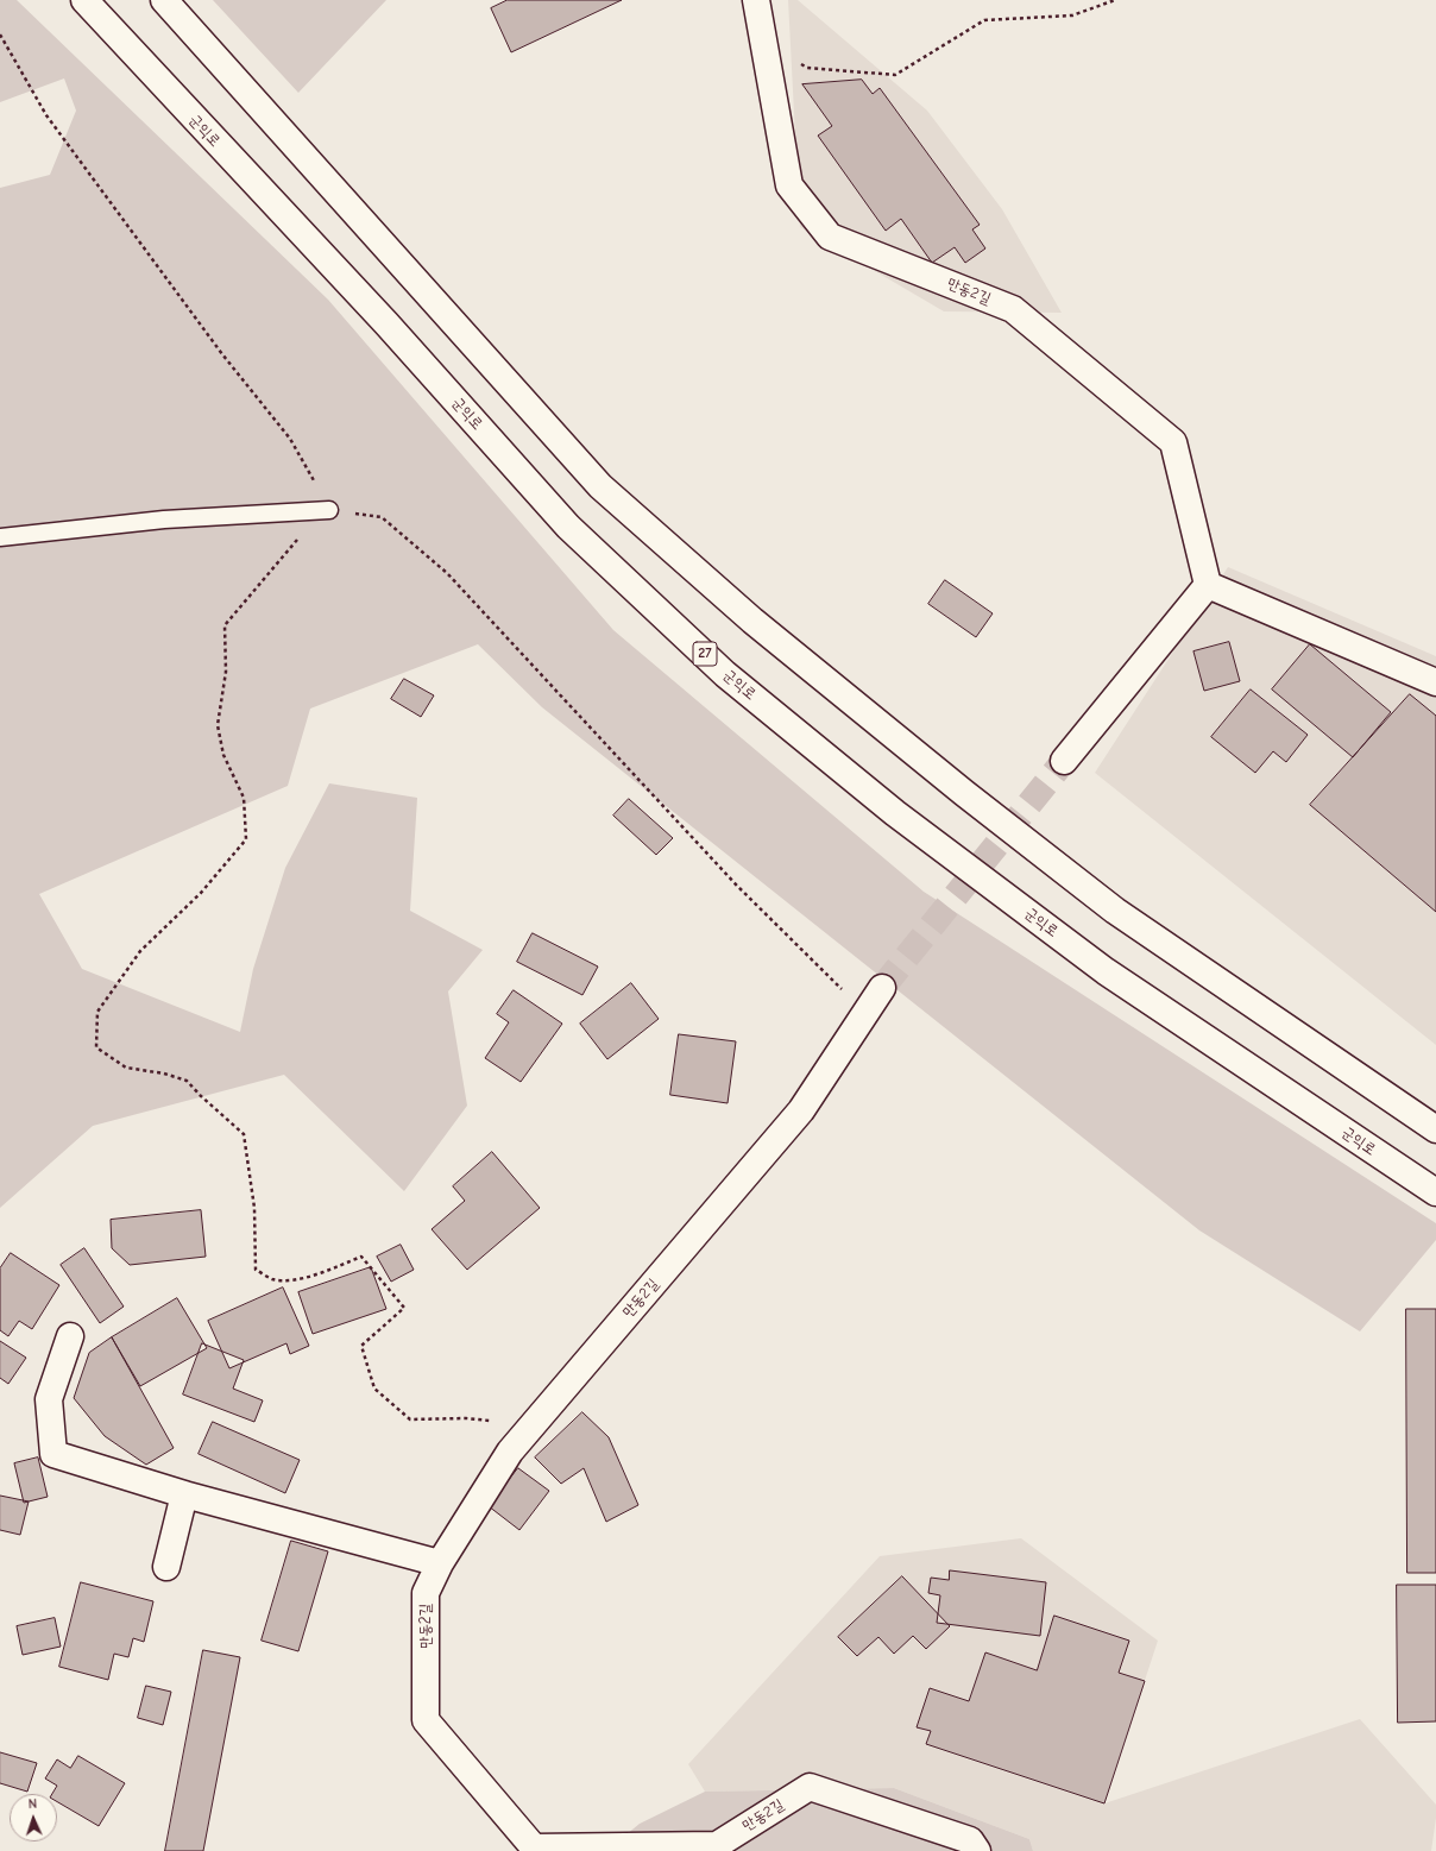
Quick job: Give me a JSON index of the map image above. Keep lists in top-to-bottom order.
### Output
{
  "streets": {
    "main road": ["군익로", "만동2길", "27"]
  },
  "north": "top"
}
